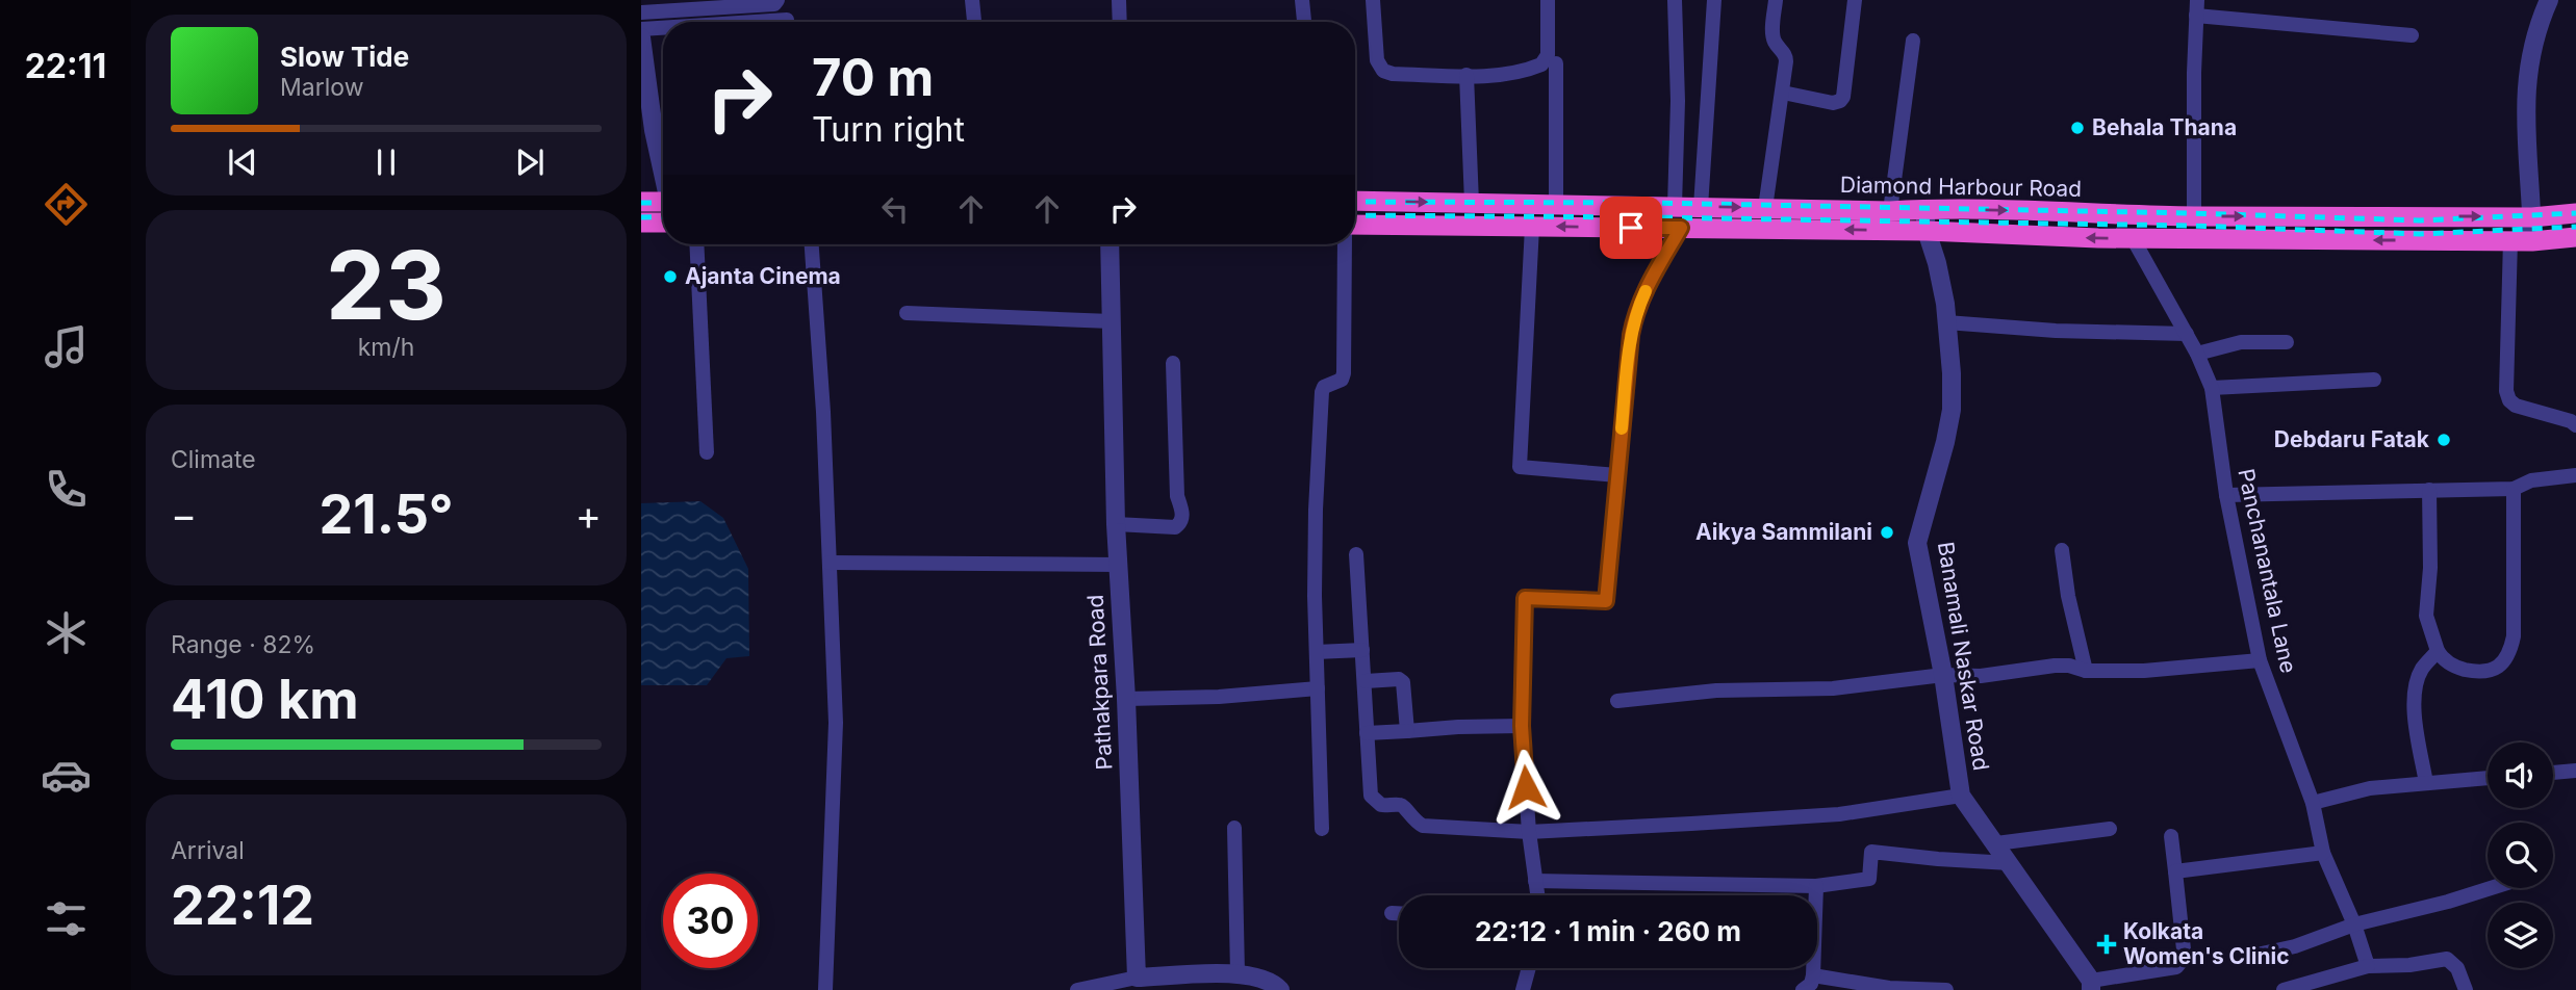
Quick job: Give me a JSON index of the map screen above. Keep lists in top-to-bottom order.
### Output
{
  "streets": {
    "highway": ["Diamond Harbour Road"],
    "street": ["Panchanantala Lane", "Banamali Naskar Road", "Pathakpara Road"]
  },
  "crossings": [
    ["Diamond Harbour Road", "Panchanantala Lane"],
    ["Diamond Harbour Road", "Banamali Naskar Road"]
  ],
  "places": {
    "other": [
      "Behala Thana",
      "Ajanta Cinema",
      "Debdaru Fatak",
      "Aikya Sammilani"
    ],
    "health": ["Kolkata Women's Clinic"]
  },
  "page": {
    "tabs": "22:11",
    "turn": ["70 m", "Turn right"],
    "song": ["Slow Tide", "Marlow"],
    "tile": [
      ["23", "km/h"],
      "Climate",
      ["Range · 82%", "410 km"],
      ["Arrival", "22:12"]
    ],
    "heat": ["−", "21.5°", "+"],
    "limit": "30",
    "trip": "22:12 · 1 min · 260 m"
  }
}
